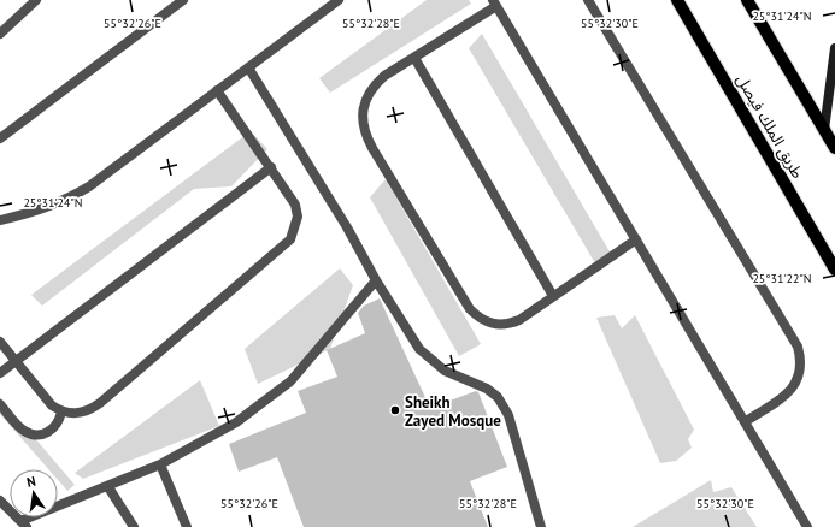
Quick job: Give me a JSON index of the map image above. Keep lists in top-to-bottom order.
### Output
{
  "streets": {
    "main road": ["طريق الملك فيصل"]
  },
  "places": ["Sheikh Zayed Mosque"],
  "north": "top",
  "coordinates": [
    "25°31'24\"N",
    "55°32'26\"E",
    "55°32'28\"E",
    "55°32'30\"E",
    "25°31'22\"N"
  ]
}
